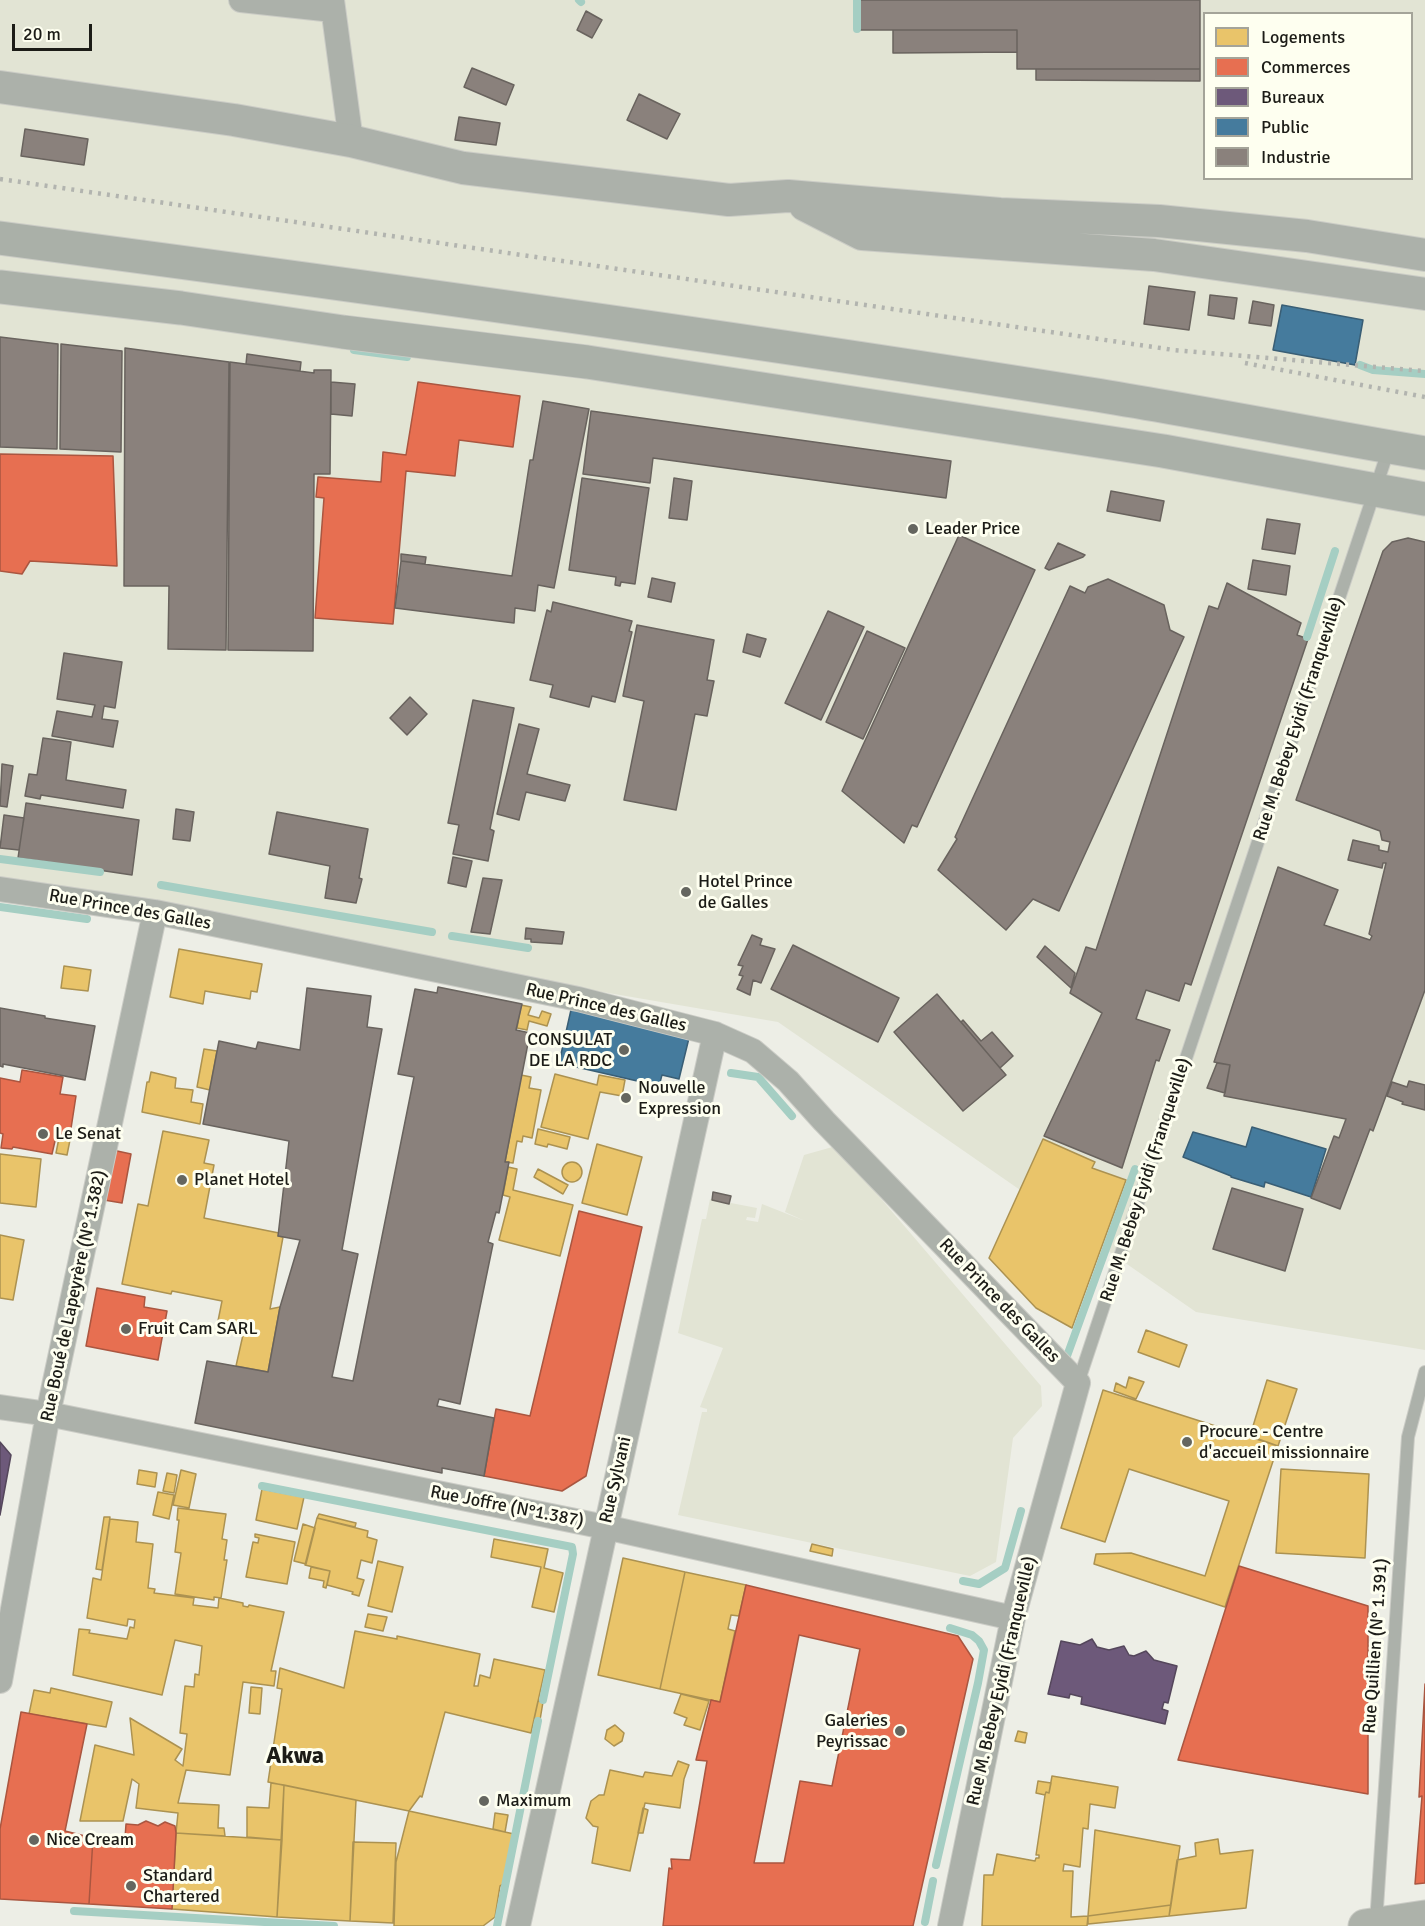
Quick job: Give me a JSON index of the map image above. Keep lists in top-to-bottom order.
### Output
{
  "streets": {
    "street": [
      "Rue M. Bebey Eyidi (Franqueville)",
      "Rue Prince des Galles",
      "Rue Boué de Lapeyrère (N° 1.382)",
      "Rue Sylvani",
      "Rue Joffre (N°1.387)"
    ],
    "lane": ["Rue Quillien (N° 1.391)"]
  },
  "crossings": [
    ["Rue M. Bebey Eyidi (Franqueville)", "Rue Prince des Galles"],
    ["Rue M. Bebey Eyidi (Franqueville)", "Rue Joffre (N°1.387)"],
    ["Rue Prince des Galles", "Rue Boué de Lapeyrère (N° 1.382)"],
    ["Rue Prince des Galles", "Rue Sylvani"],
    ["Rue Boué de Lapeyrère (N° 1.382)", "Rue Joffre (N°1.387)"],
    ["Rue Sylvani", "Rue Joffre (N°1.387)"]
  ],
  "districts": ["Akwa"],
  "places": [
    "Leader Price",
    "Hotel Prince de Galles",
    "CONSULAT DE LA RDC",
    "Nouvelle Expression",
    "Le Senat",
    "Planet Hotel",
    "Fruit Cam SARL",
    "Procure - Centre d'accueil missionnaire",
    "Galeries Peyrissac",
    "Maximum",
    "Nice Cream",
    "Standard Chartered"
  ],
  "legend": [
    "Logements",
    "Commerces",
    "Bureaux",
    "Public",
    "Industrie"
  ],
  "scale_bar": "20 m"
}
